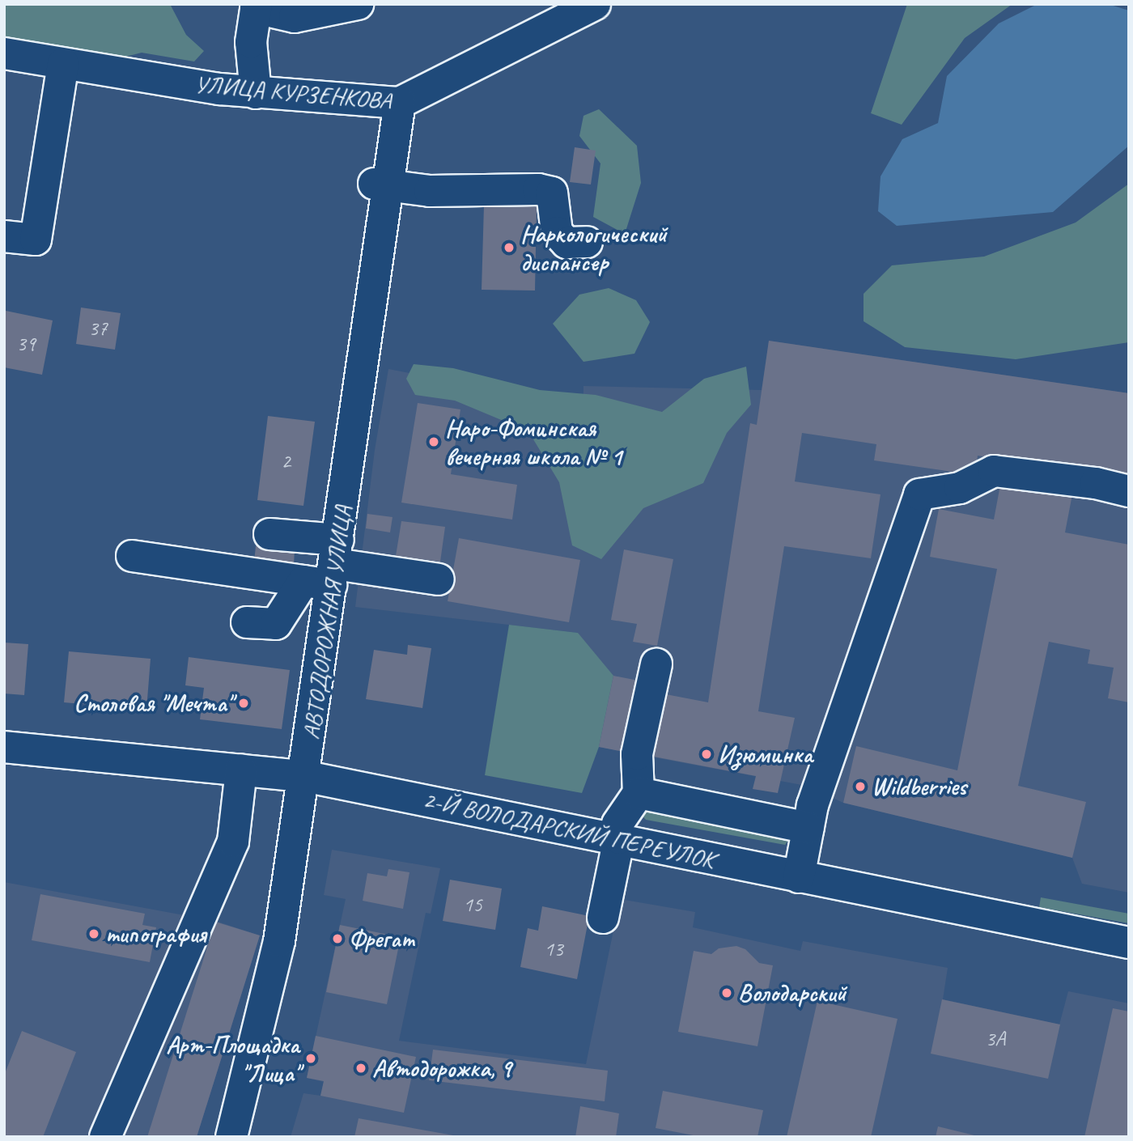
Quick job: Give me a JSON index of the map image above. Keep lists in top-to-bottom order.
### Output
{
  "streets": {
    "street": ["УЛИЦА КУРЗЕНКОВА", "АВТОДОРОЖНАЯ УЛИЦА", "2-Й ВОЛОДАРСКИЙ ПЕРЕУЛОК"]
  },
  "crossings": [
    ["УЛИЦА КУРЗЕНКОВА", "АВТОДОРОЖНАЯ УЛИЦА"],
    ["АВТОДОРОЖНАЯ УЛИЦА", "2-Й ВОЛОДАРСКИЙ ПЕРЕУЛОК"]
  ],
  "places": [
    "Наркологический диспансер",
    "Наро-Фоминская вечерняя школа № 1",
    "Столовая \"Мечта\"",
    "Изюминка",
    "Wildberries",
    "типография",
    "Фрегат",
    "Володарский",
    "Арт-Площадка \"Лица\"",
    "Автодорожка, 9"
  ],
  "house_numbers": [
    "37",
    "39",
    "2",
    "15",
    "13",
    "3А"
  ]
}
